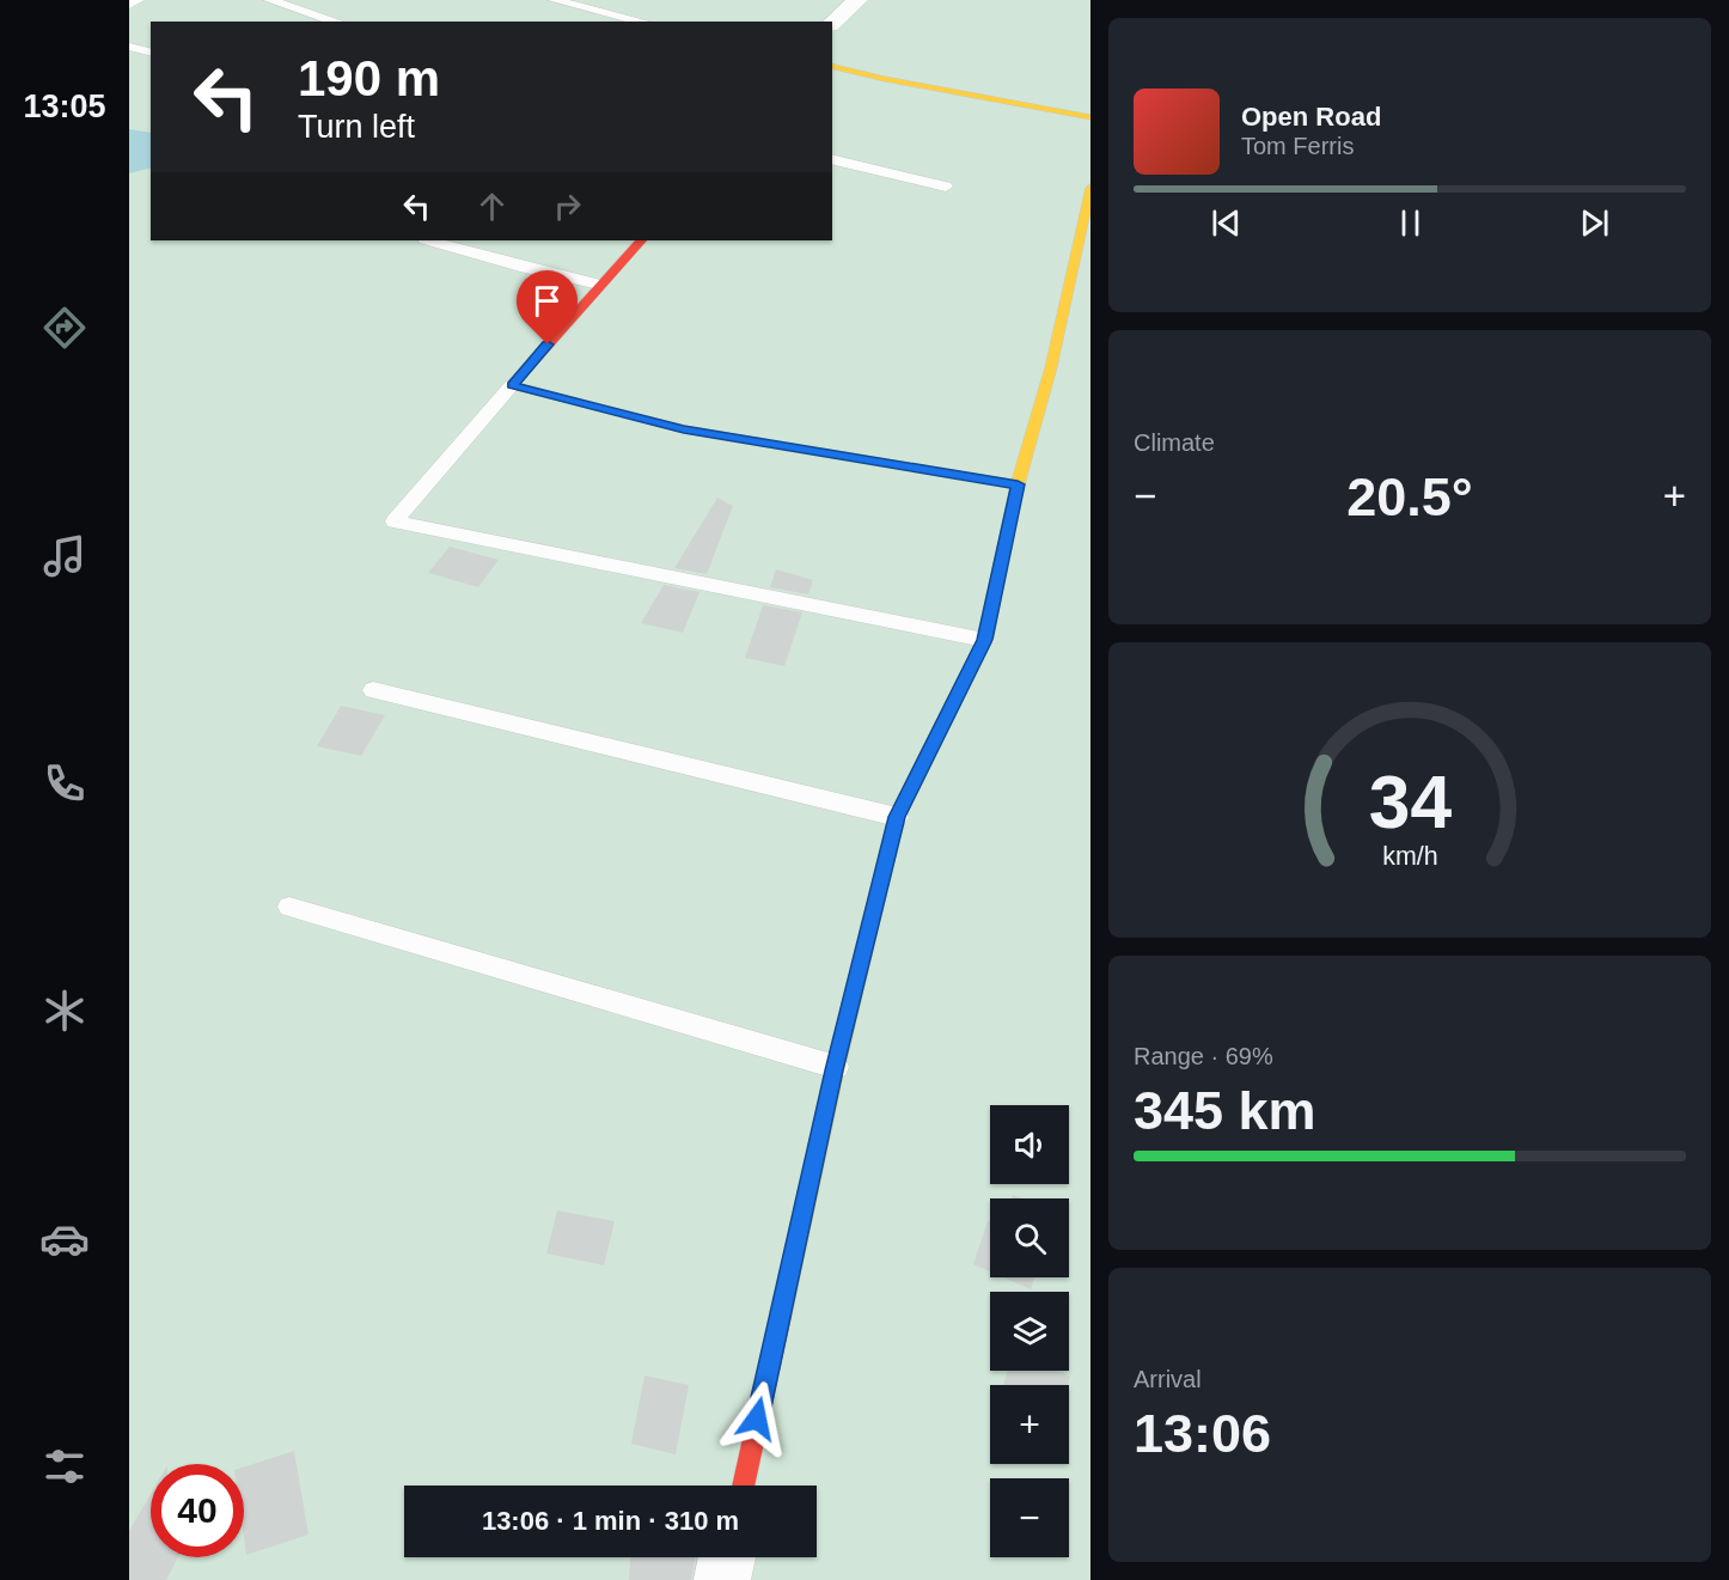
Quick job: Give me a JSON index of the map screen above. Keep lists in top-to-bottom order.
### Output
{
  "page": {
    "tabs": "13:05",
    "turn": ["190 m", "Turn left"],
    "song": ["Open Road", "Tom Ferris"],
    "tile": [
      "Climate",
      ["Range · 69%", "345 km"],
      ["Arrival", "13:06"]
    ],
    "heat": ["−", "20.5°", "+"],
    "map_buttons": ["+", "−"],
    "limit": "40",
    "trip": "13:06 · 1 min · 310 m",
    "gauge": ["34", "km/h"]
  }
}
